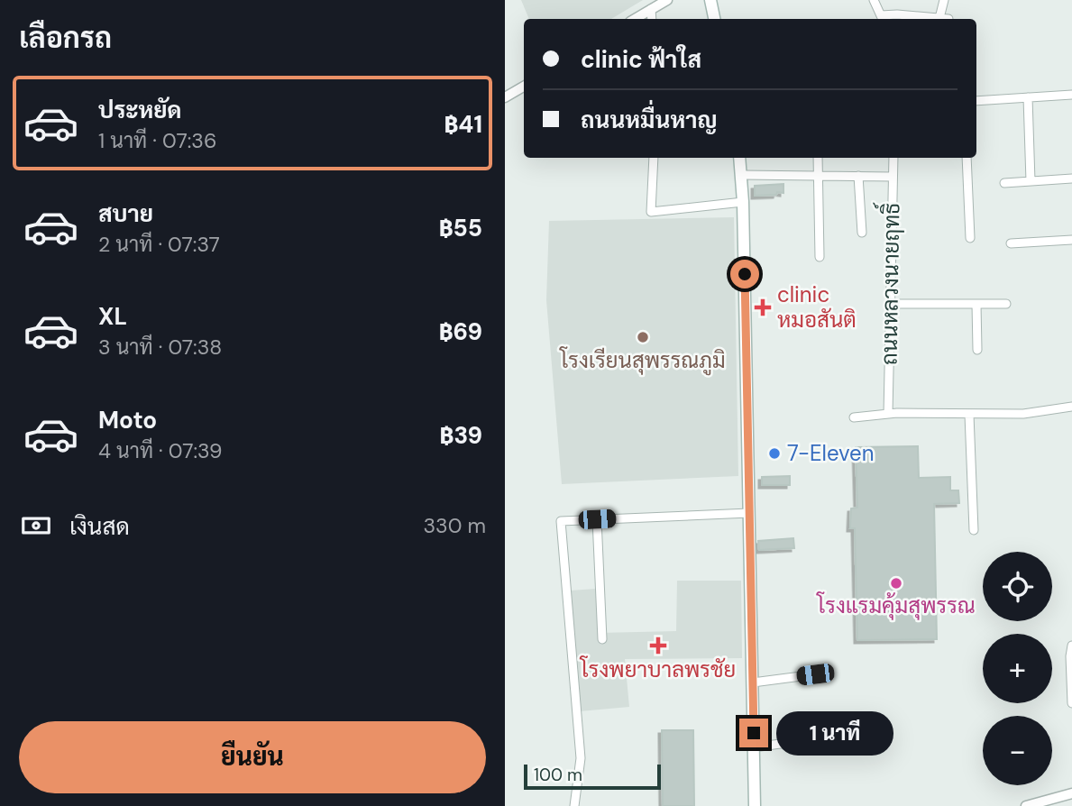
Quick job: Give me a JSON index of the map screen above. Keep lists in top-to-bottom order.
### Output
{
  "streets": {
    "street": ["ถนนหลวงนายฤทธิ์"]
  },
  "places": {
    "health": ["clinic หมอสันติ", "โรงพยาบาลพรชัย"],
    "other": ["โรงเรียนสุพรรณภูมิ", "7-Eleven", "โรงแรมคุ้มสุพรรณ"]
  },
  "scale_bar": "100 m",
  "page": {
    "heading": "เลือกรถ",
    "banner": ["clinic ฟ้าใส", "ถนนหมื่นหาญ"],
    "list": [
      {
        "name": "ประหยัด",
        "note": "1 นาที · 07:36",
        "value": "฿41"
      },
      {
        "name": "สบาย",
        "note": "2 นาที · 07:37",
        "value": "฿55"
      },
      {
        "name": "XL",
        "note": "3 นาที · 07:38",
        "value": "฿69"
      },
      {
        "name": "Moto",
        "note": "4 นาที · 07:39",
        "value": "฿39"
      }
    ],
    "pay": ["เงินสด", "330 m"],
    "map_buttons": ["+", "−"],
    "buttons": "ยืนยัน",
    "bubble": "1 นาที",
    "scale": "100 m"
  }
}
